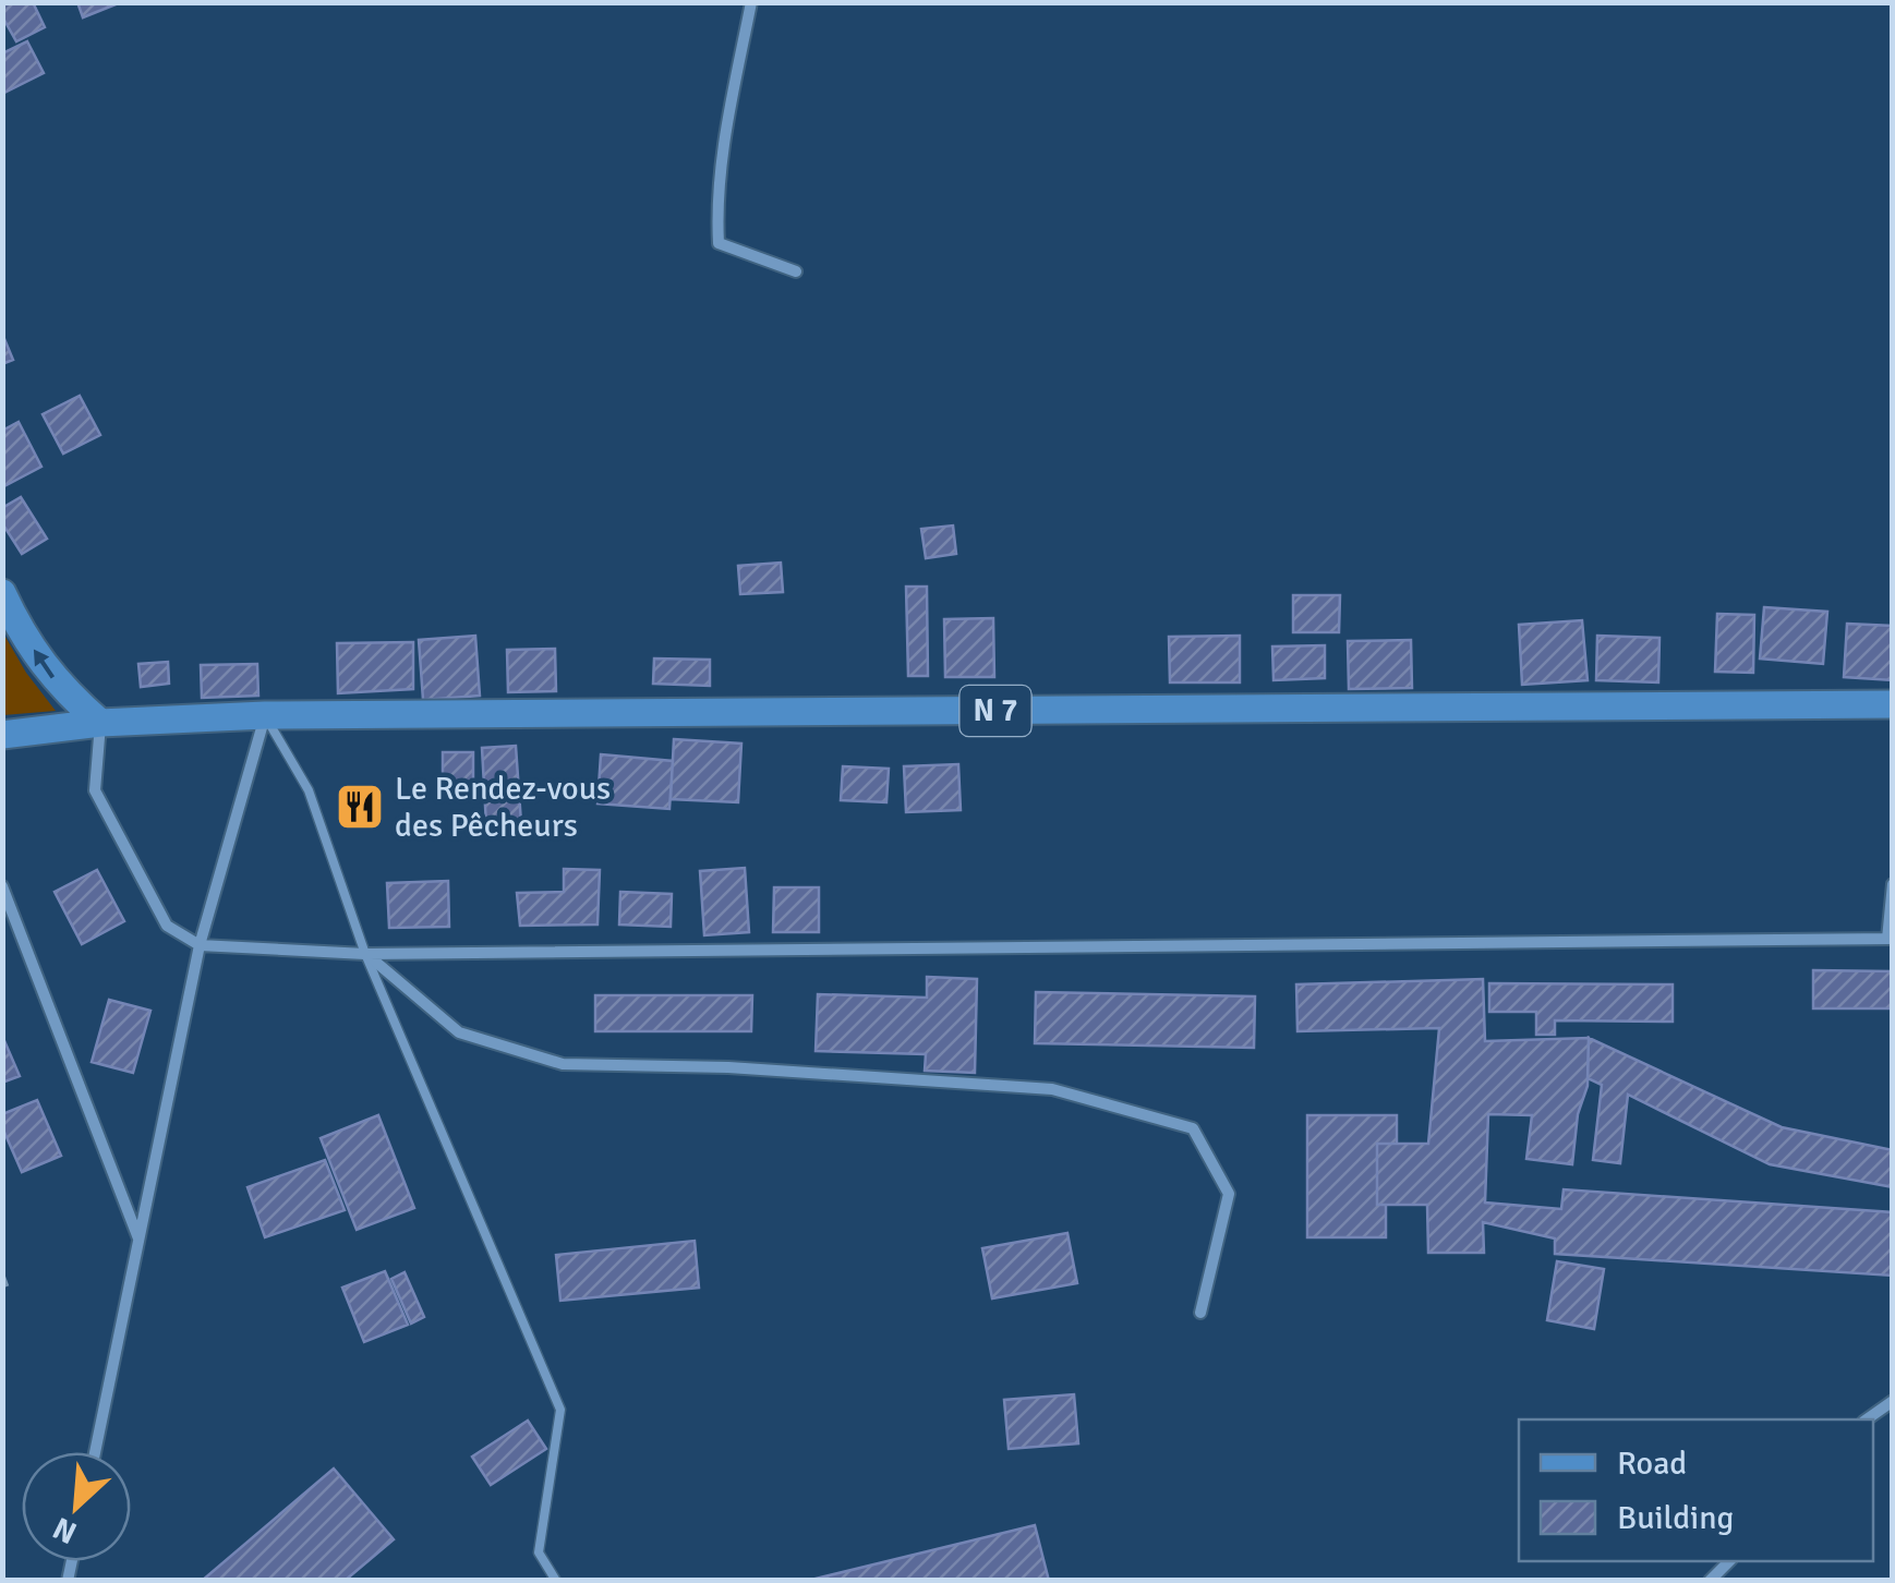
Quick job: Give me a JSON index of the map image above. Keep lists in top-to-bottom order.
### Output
{
  "streets": {
    "main road": ["N 7"]
  },
  "places": {
    "restaurant": ["Le Rendez-vous des Pêcheurs"]
  },
  "legend": ["Road", "Building"],
  "north": "bottom left"
}
